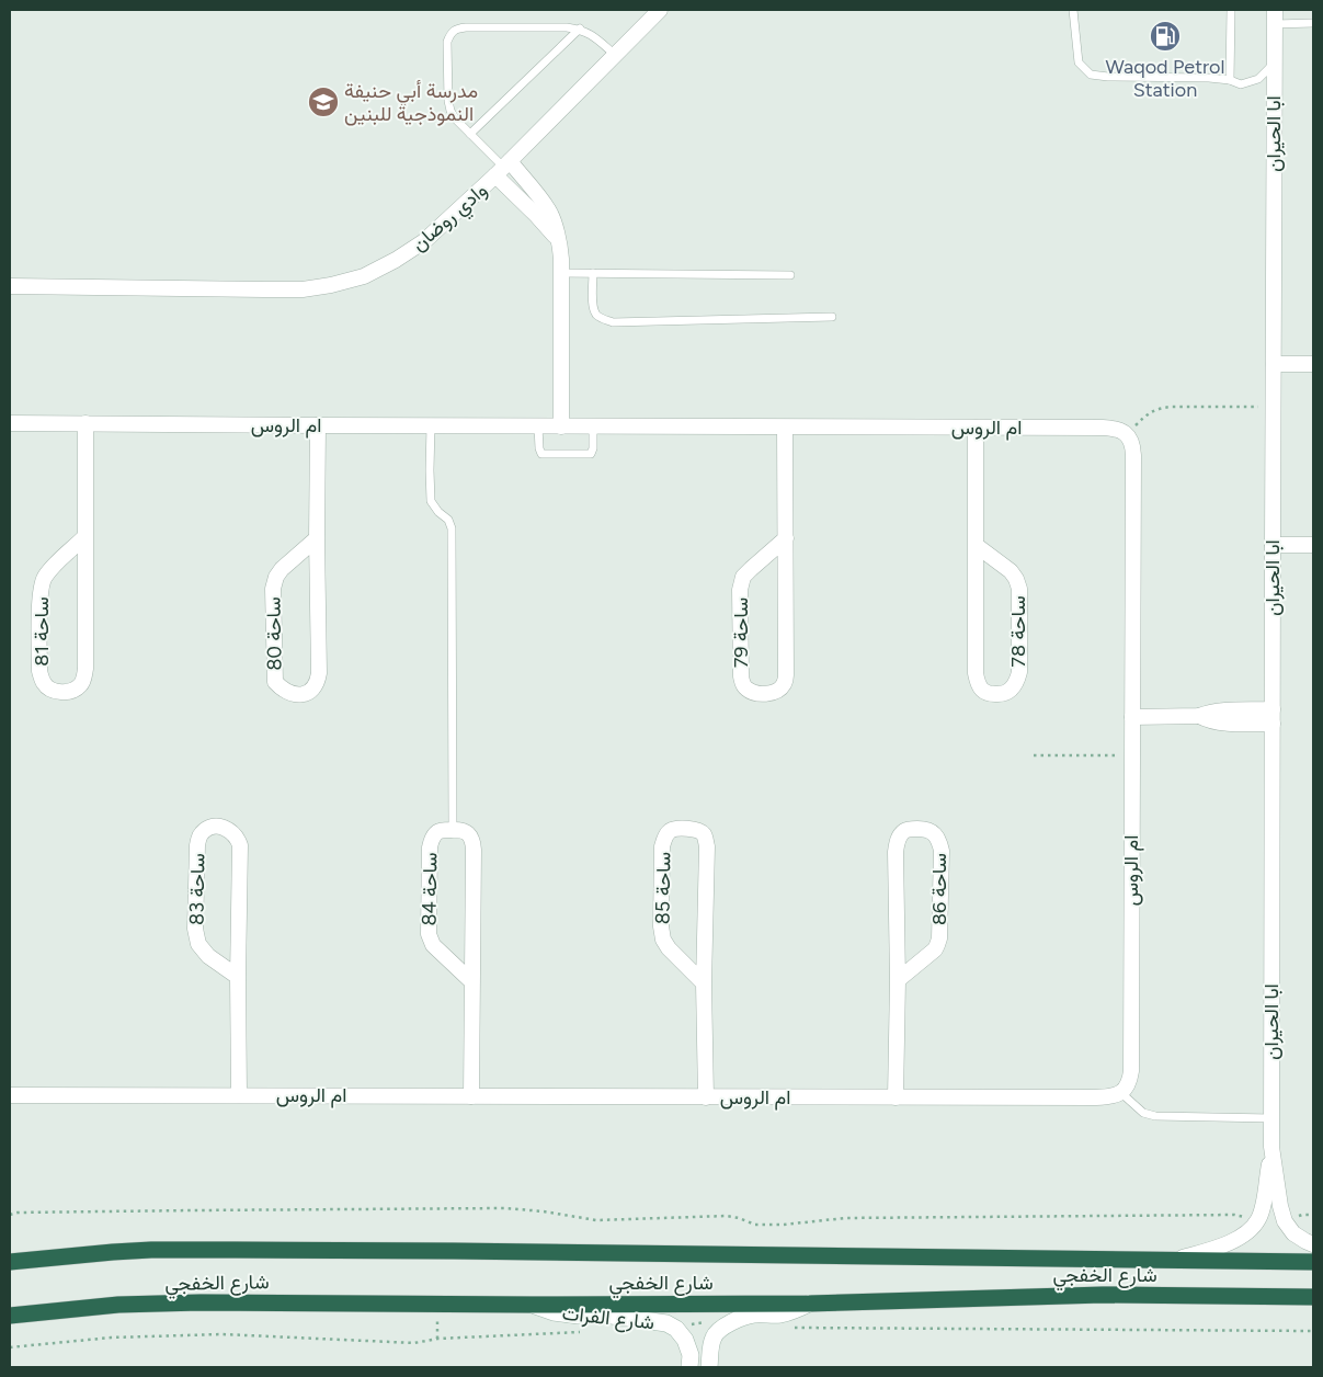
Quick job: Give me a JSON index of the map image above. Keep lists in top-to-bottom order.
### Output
{
  "streets": {
    "highway": ["شارع الخفجي"],
    "street": [
      "ابا الحيران",
      "وادي روضان",
      "ام الروس",
      "ساحة 81",
      "ساحة 78",
      "ساحة 79",
      "ساحة 80",
      "ساحة 85",
      "ساحة 83",
      "ساحة 84",
      "ساحة 86",
      "شارع الفرات"
    ]
  },
  "crossings": [
    ["ام الروس", "ساحة 81"],
    ["ام الروس", "ساحة 78"],
    ["ام الروس", "ساحة 79"],
    ["ام الروس", "ساحة 80"],
    ["ام الروس", "ساحة 85"],
    ["ام الروس", "ساحة 83"],
    ["ام الروس", "ساحة 84"],
    ["ام الروس", "ساحة 86"],
    ["شارع الخفجي", "شارع الفرات"]
  ],
  "places": {
    "fuel station": ["Waqod Petrol Station"],
    "school or university": ["مدرسة أبي حنيفة النموذجية للبنين"]
  }
}
